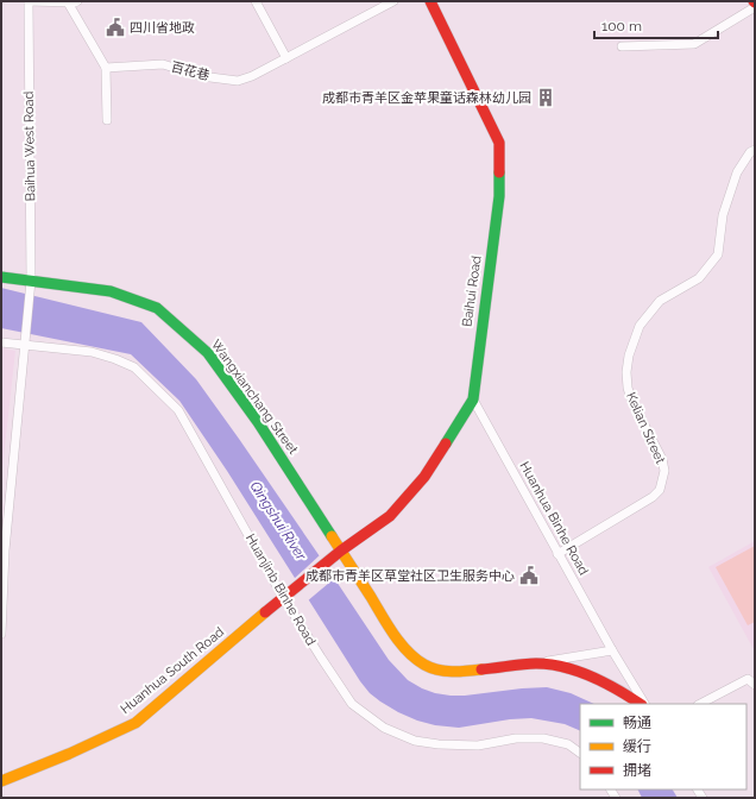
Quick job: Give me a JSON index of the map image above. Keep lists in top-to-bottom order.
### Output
{
  "streets": {
    "street": [
      "百花巷",
      "Baihua West Road",
      "Baihui Road",
      "Wangxianchang Street",
      "Kelian Street",
      "Huanhua Binhe Road",
      "Huanjinb Binhe Road",
      "Huanhua South Road"
    ]
  },
  "crossings": [
    ["Baihua West Road", "Wangxianchang Street"],
    ["Baihua West Road", "Huanjinb Binhe Road"],
    ["Baihui Road", "Wangxianchang Street"],
    ["Baihui Road", "Huanhua Binhe Road"],
    ["Baihui Road", "Huanhua South Road"],
    ["Wangxianchang Street", "Huanhua Binhe Road"],
    ["Wangxianchang Street", "Huanhua South Road"],
    ["Kelian Street", "Huanhua Binhe Road"],
    ["Huanhua Binhe Road", "Huanhua South Road"],
    ["Huanjinb Binhe Road", "Huanhua South Road"]
  ],
  "water": ["Qingshui River"],
  "places": {
    "public building": ["四川省地政", "成都市青羊区草堂社区卫生服务中心"],
    "building": ["成都市青羊区金苹果童话森林幼儿园"]
  },
  "legend": ["畅通", "缓行", "拥堵"],
  "scale_bar": "100 m"
}
